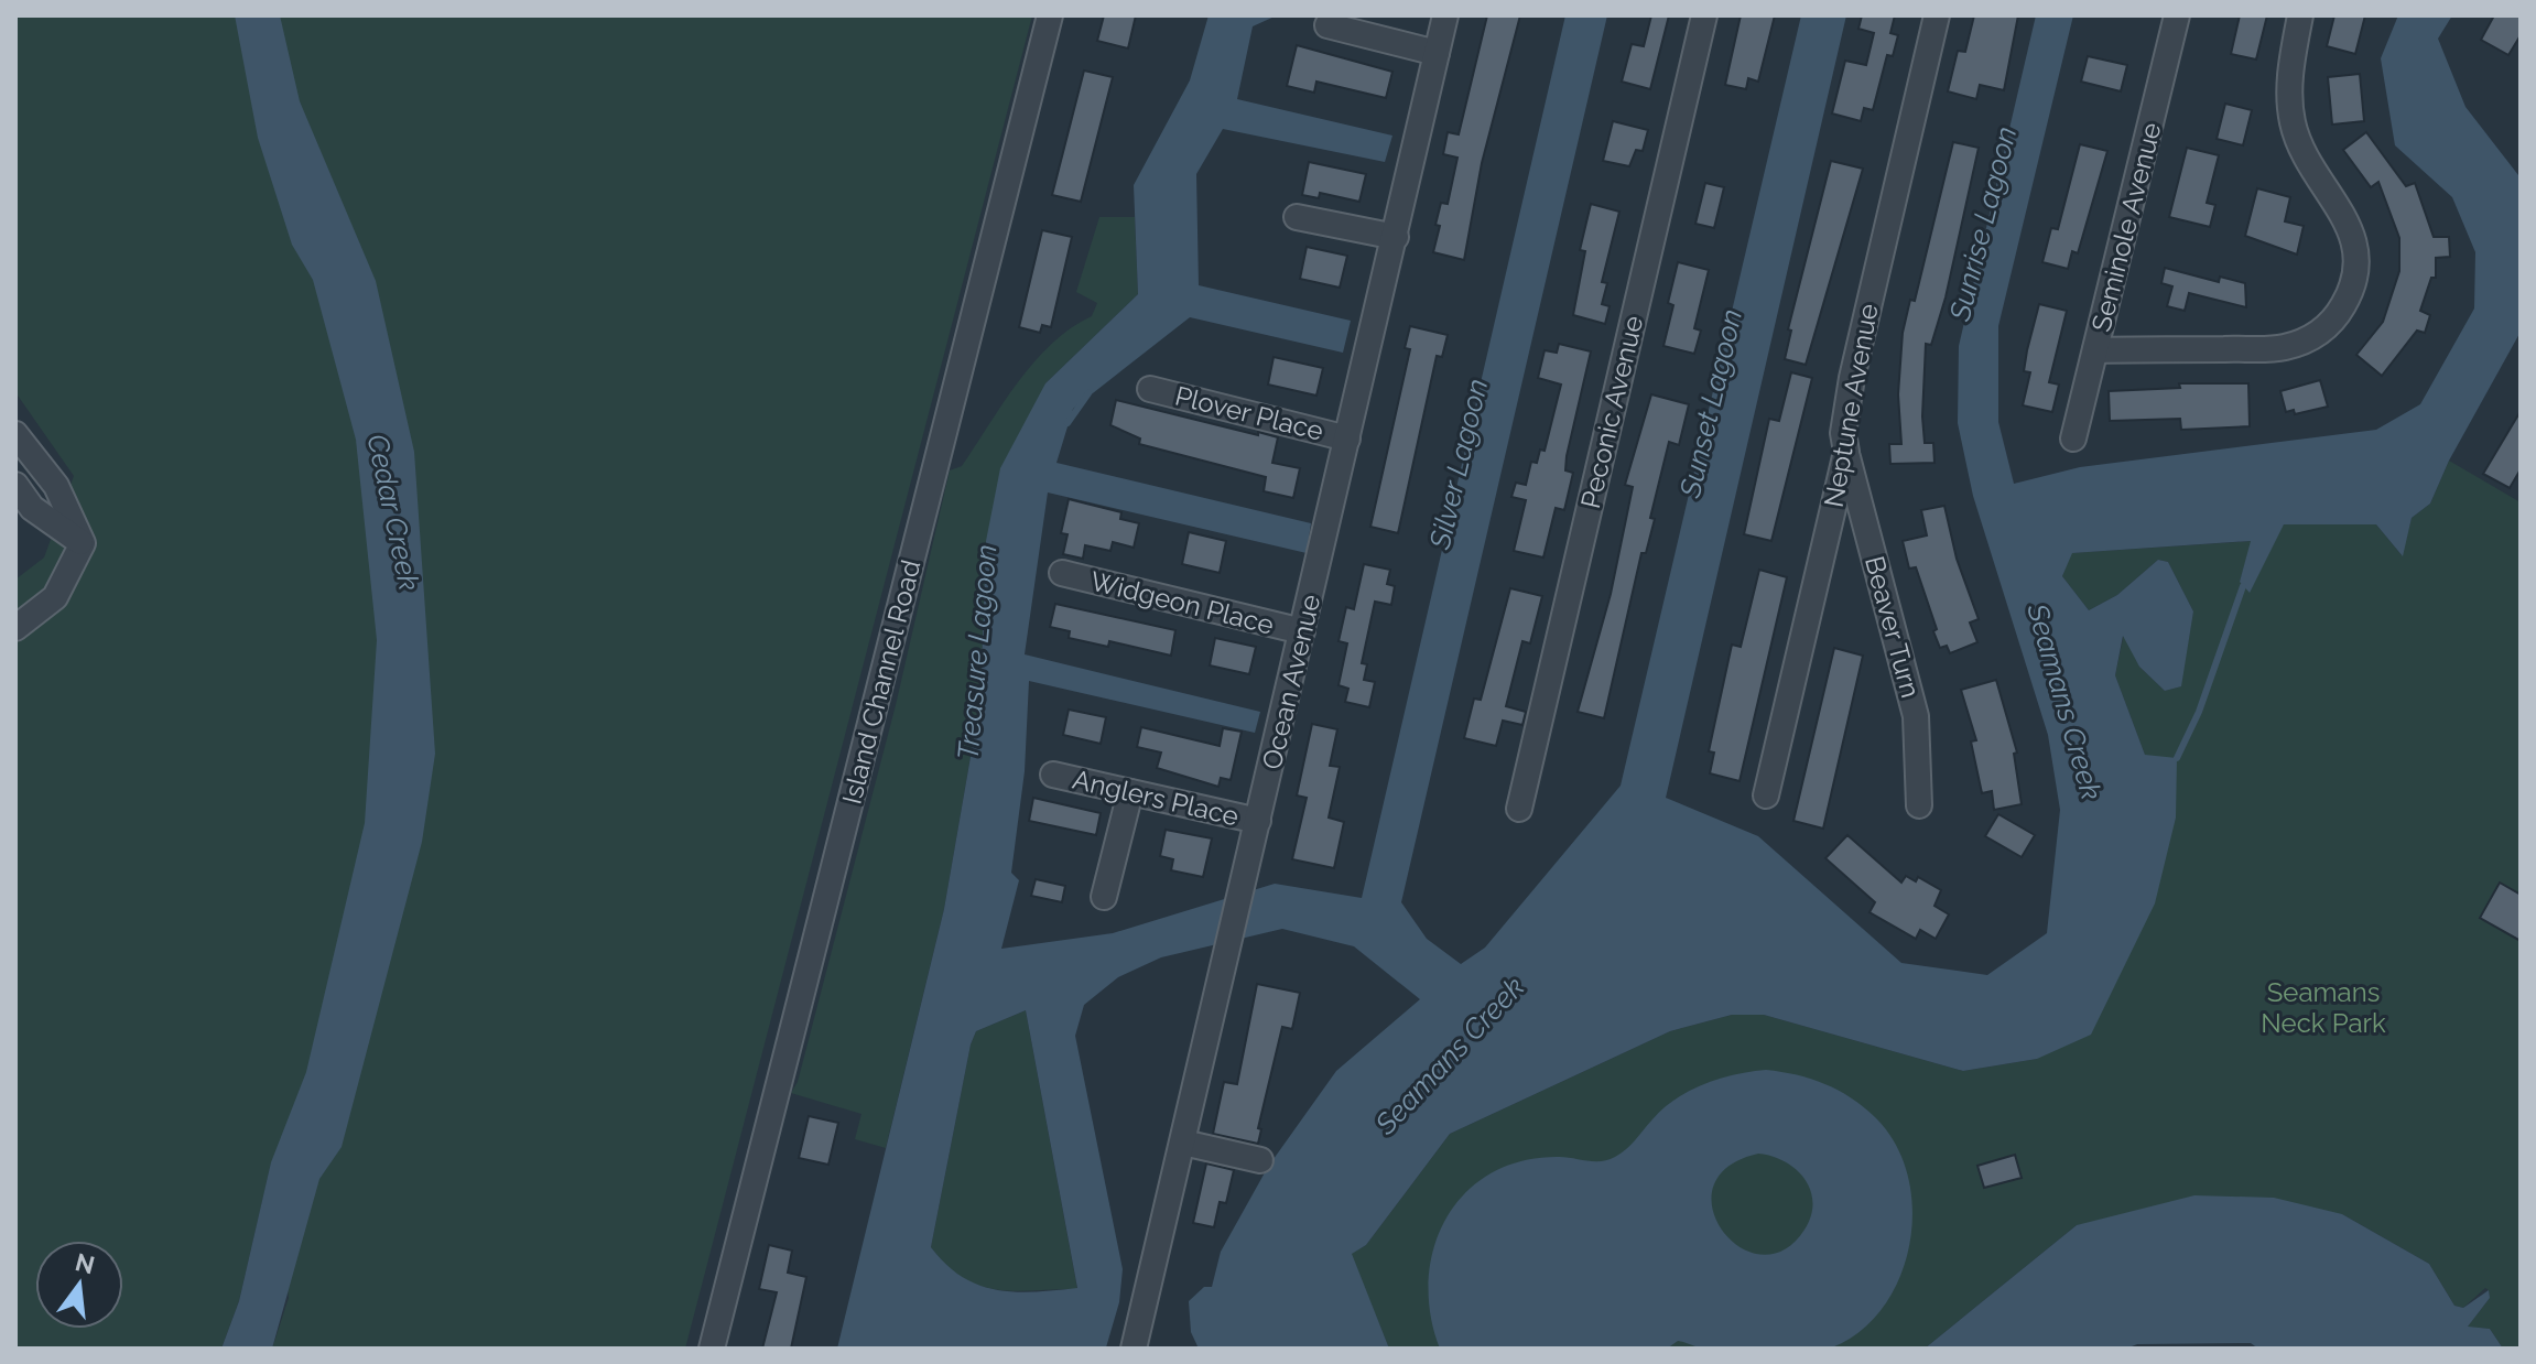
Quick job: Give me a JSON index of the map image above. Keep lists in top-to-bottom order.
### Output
{
  "streets": {
    "street": [
      "Seminole Avenue",
      "Neptune Avenue",
      "Peconic Avenue",
      "Plover Place",
      "Widgeon Place",
      "Beaver Turn",
      "Island Channel Road",
      "Ocean Avenue",
      "Anglers Place"
    ]
  },
  "crossings": [
    ["Neptune Avenue", "Beaver Turn"],
    ["Plover Place", "Ocean Avenue"],
    ["Widgeon Place", "Ocean Avenue"],
    ["Ocean Avenue", "Anglers Place"]
  ],
  "water": [
    "Sunrise Lagoon",
    "Sunset Lagoon",
    "Silver Lagoon",
    "Cedar Creek",
    "Treasure Lagoon",
    "Seamans Creek"
  ],
  "parks": ["Seamans Neck Park"],
  "north": "top"
}
